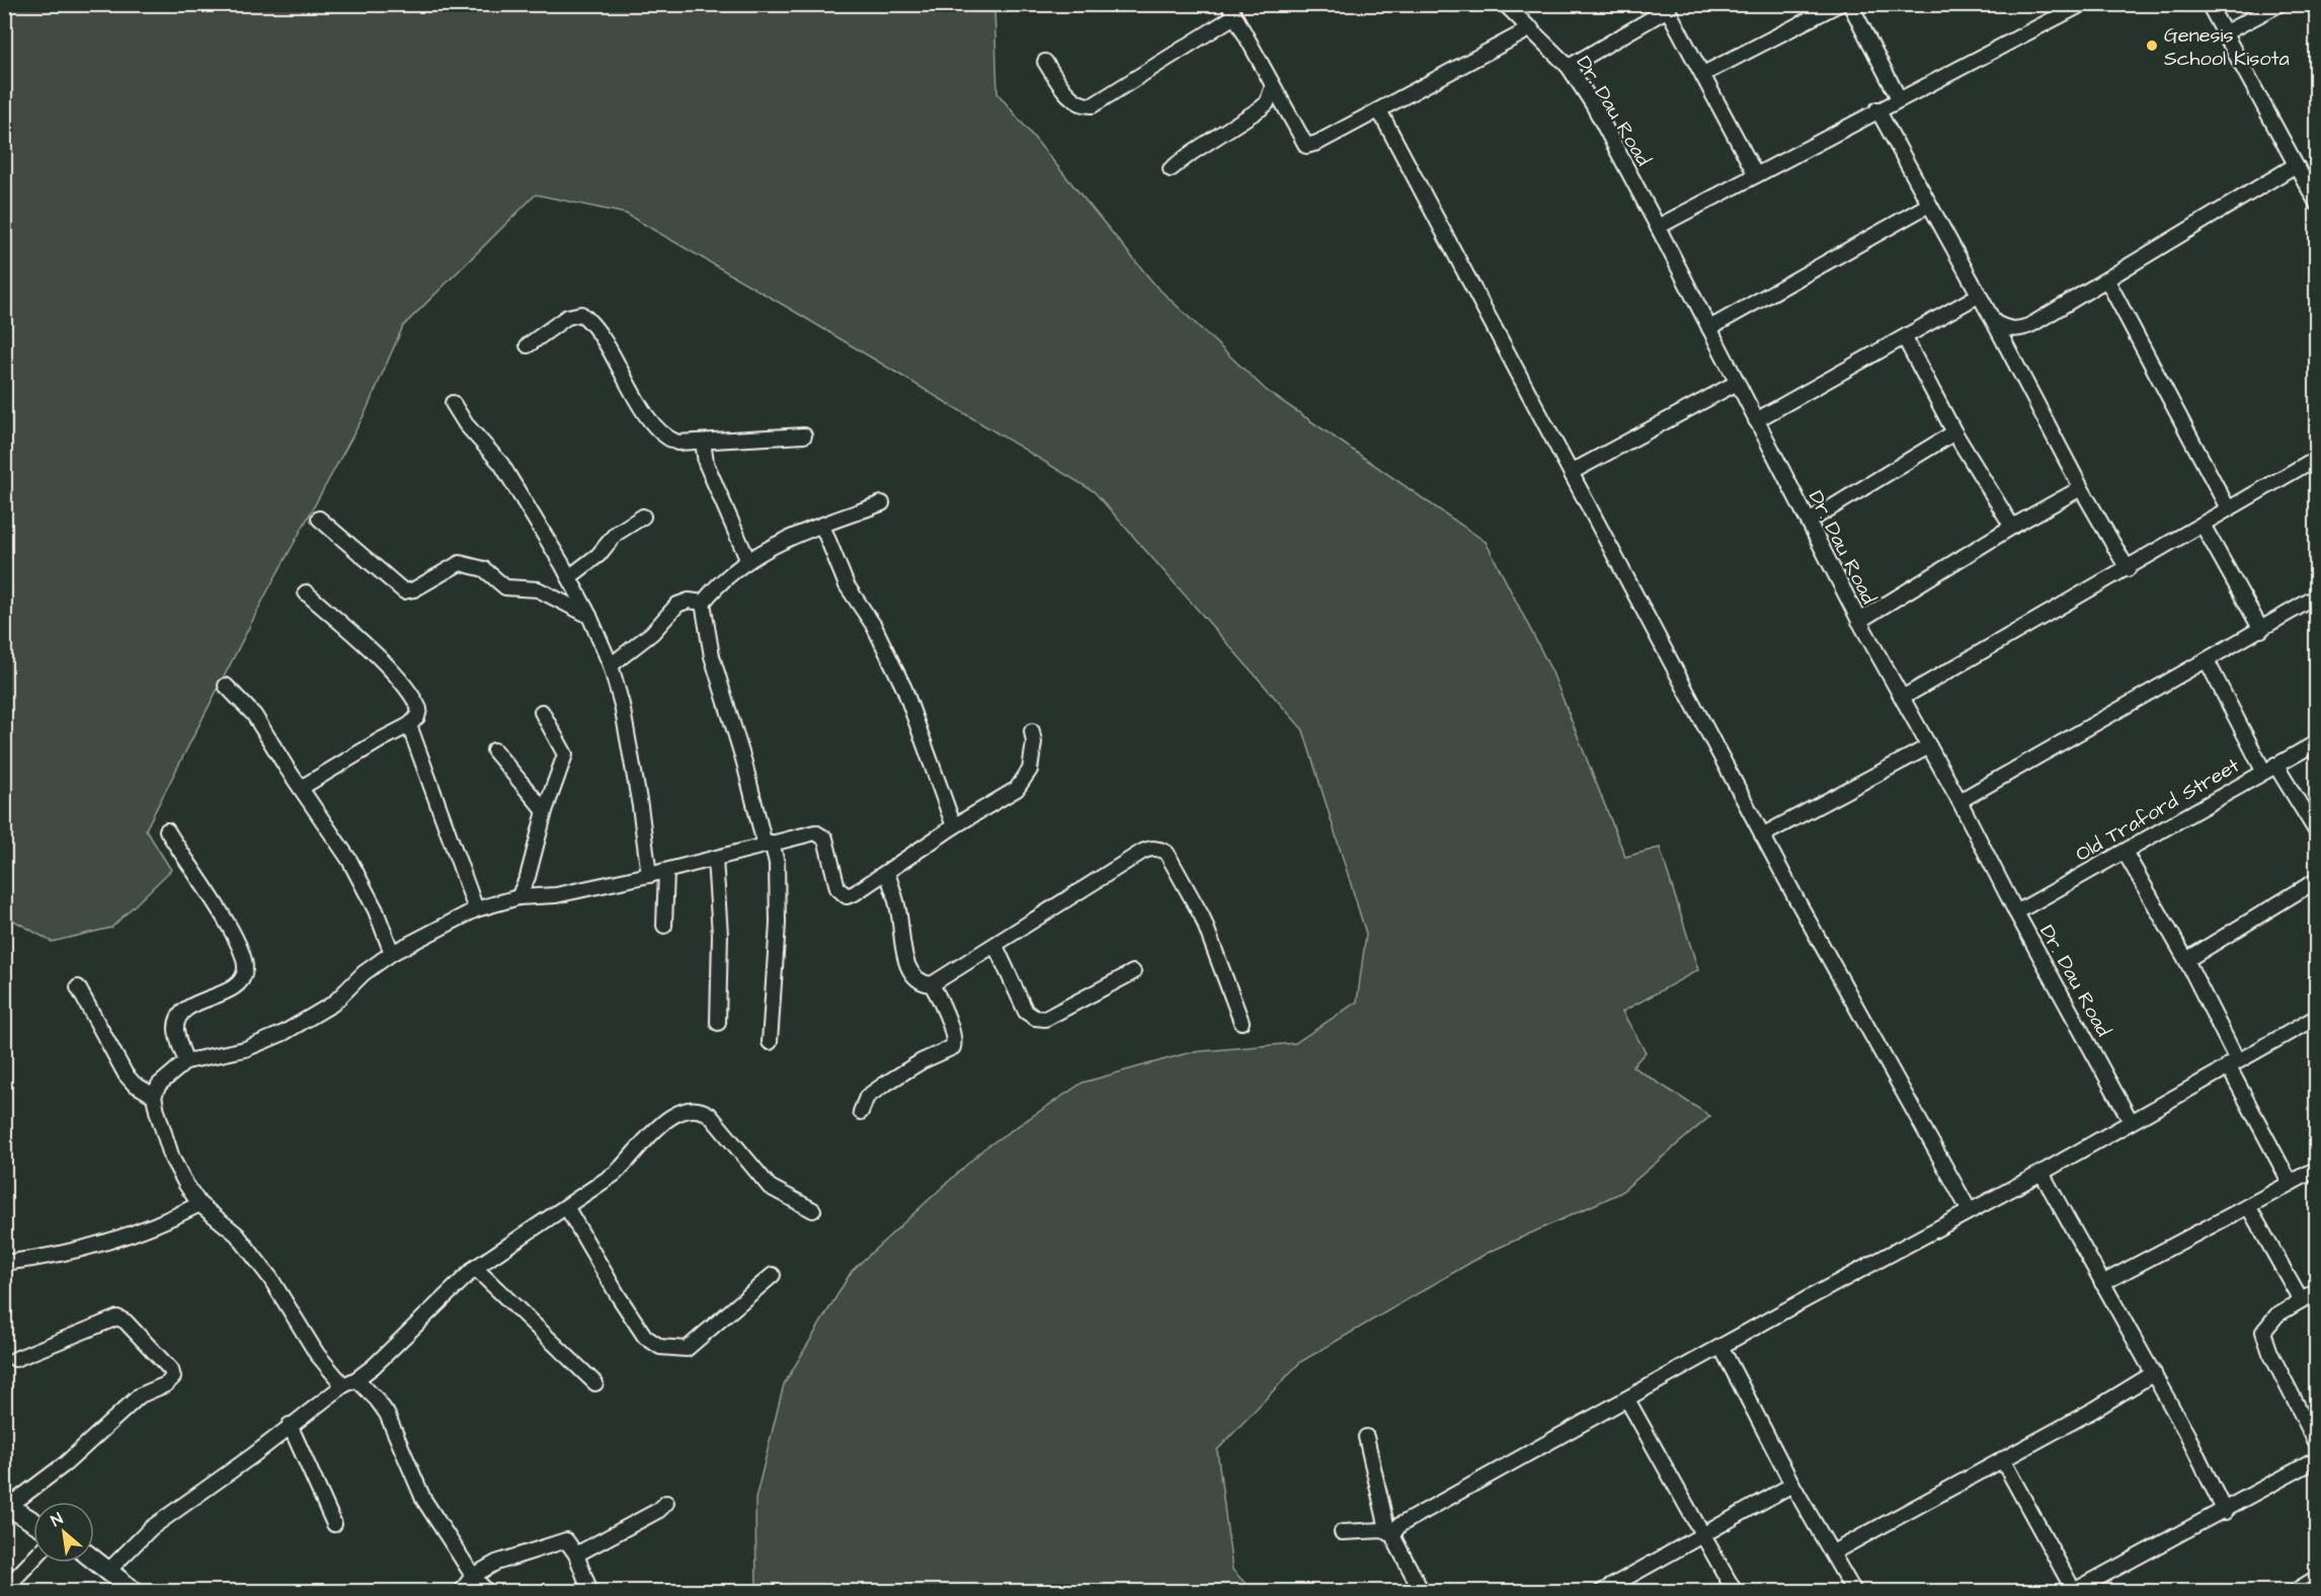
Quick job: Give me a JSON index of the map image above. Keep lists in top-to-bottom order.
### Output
{
  "streets": {
    "street": ["Dr. Dau Road", "Old Traford Street"]
  },
  "crossings": [
    ["Dr. Dau Road", "Old Traford Street"]
  ],
  "places": ["Genesis School Kisota"],
  "north": "top left"
}
